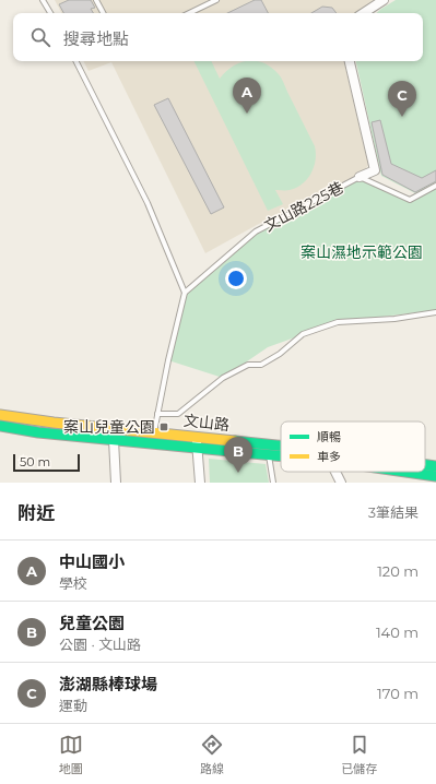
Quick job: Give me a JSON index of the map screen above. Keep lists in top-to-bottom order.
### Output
{
  "streets": {
    "main road": ["文山路"],
    "lane": ["文山路225巷"]
  },
  "parks": ["案山濕地示範公園"],
  "places": {
    "transit": ["案山兒童公園"]
  },
  "legend": ["順暢", "車多"],
  "scale_bar": "50 m",
  "page": {
    "search": "搜尋地點",
    "pins": ["A", "C", "B"],
    "scale": "50 m",
    "heading": ["附近", "3筆結果"],
    "list": [
      {
        "mark": "A",
        "name": "中山國小",
        "note": "學校",
        "value": "120 m"
      },
      {
        "mark": "B",
        "name": "兒童公園",
        "note": "公園 · 文山路",
        "value": "140 m"
      },
      {
        "mark": "C",
        "name": "澎湖縣棒球場",
        "note": "運動",
        "value": "170 m"
      }
    ],
    "nav": ["地圖", "路線", "已儲存"]
  }
}
